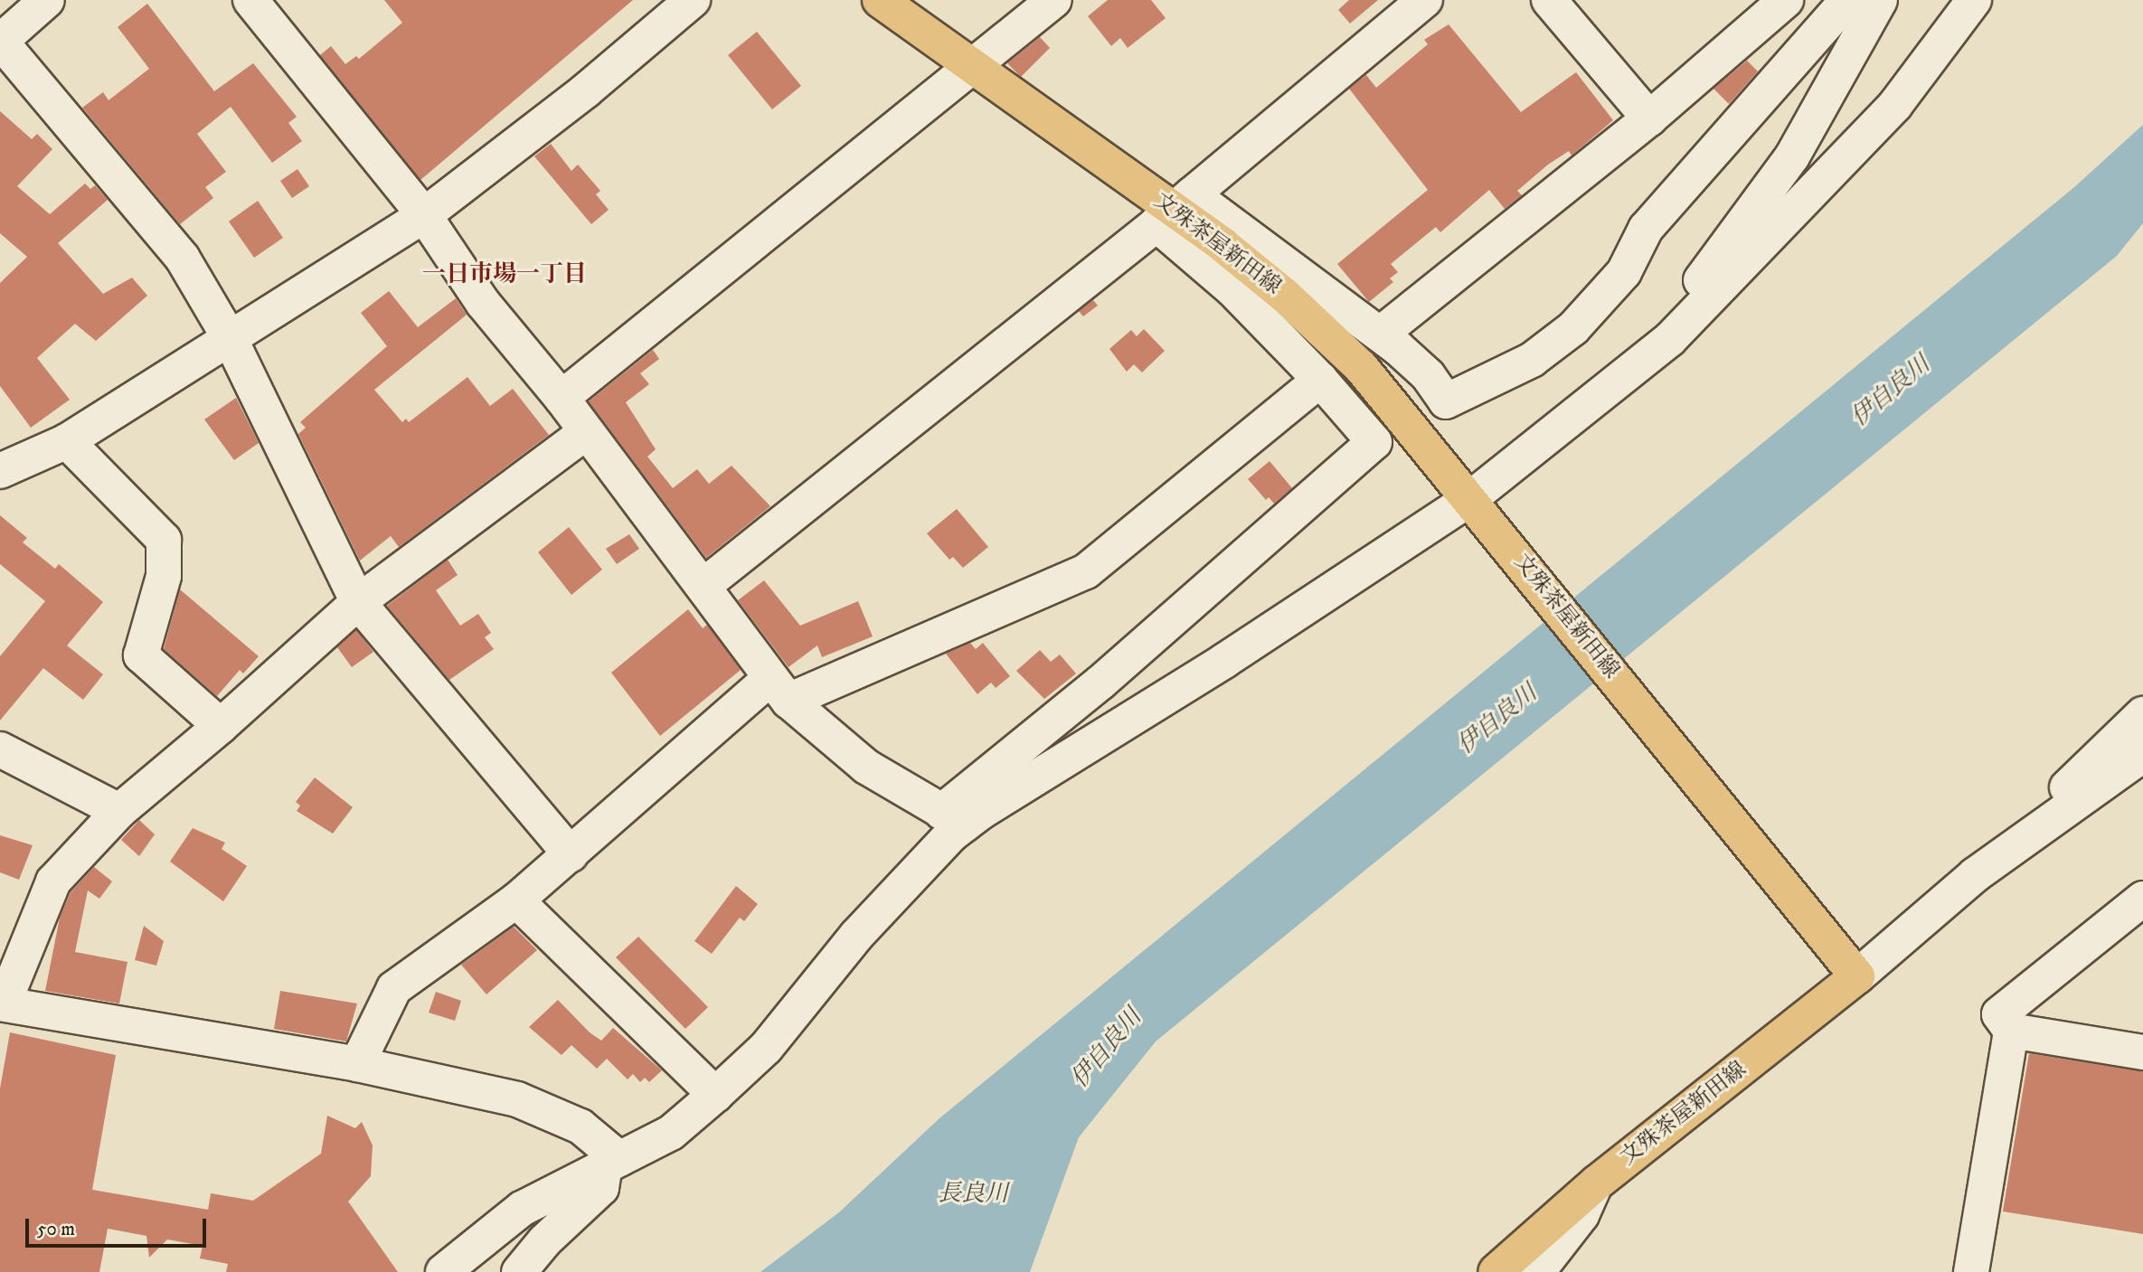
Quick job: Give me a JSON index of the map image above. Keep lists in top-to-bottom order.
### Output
{
  "streets": {
    "main road": ["文殊茶屋新田線"]
  },
  "districts": ["一日市場一丁目"],
  "water": ["伊自良川", "長良川"],
  "scale_bar": "50 m"
}
